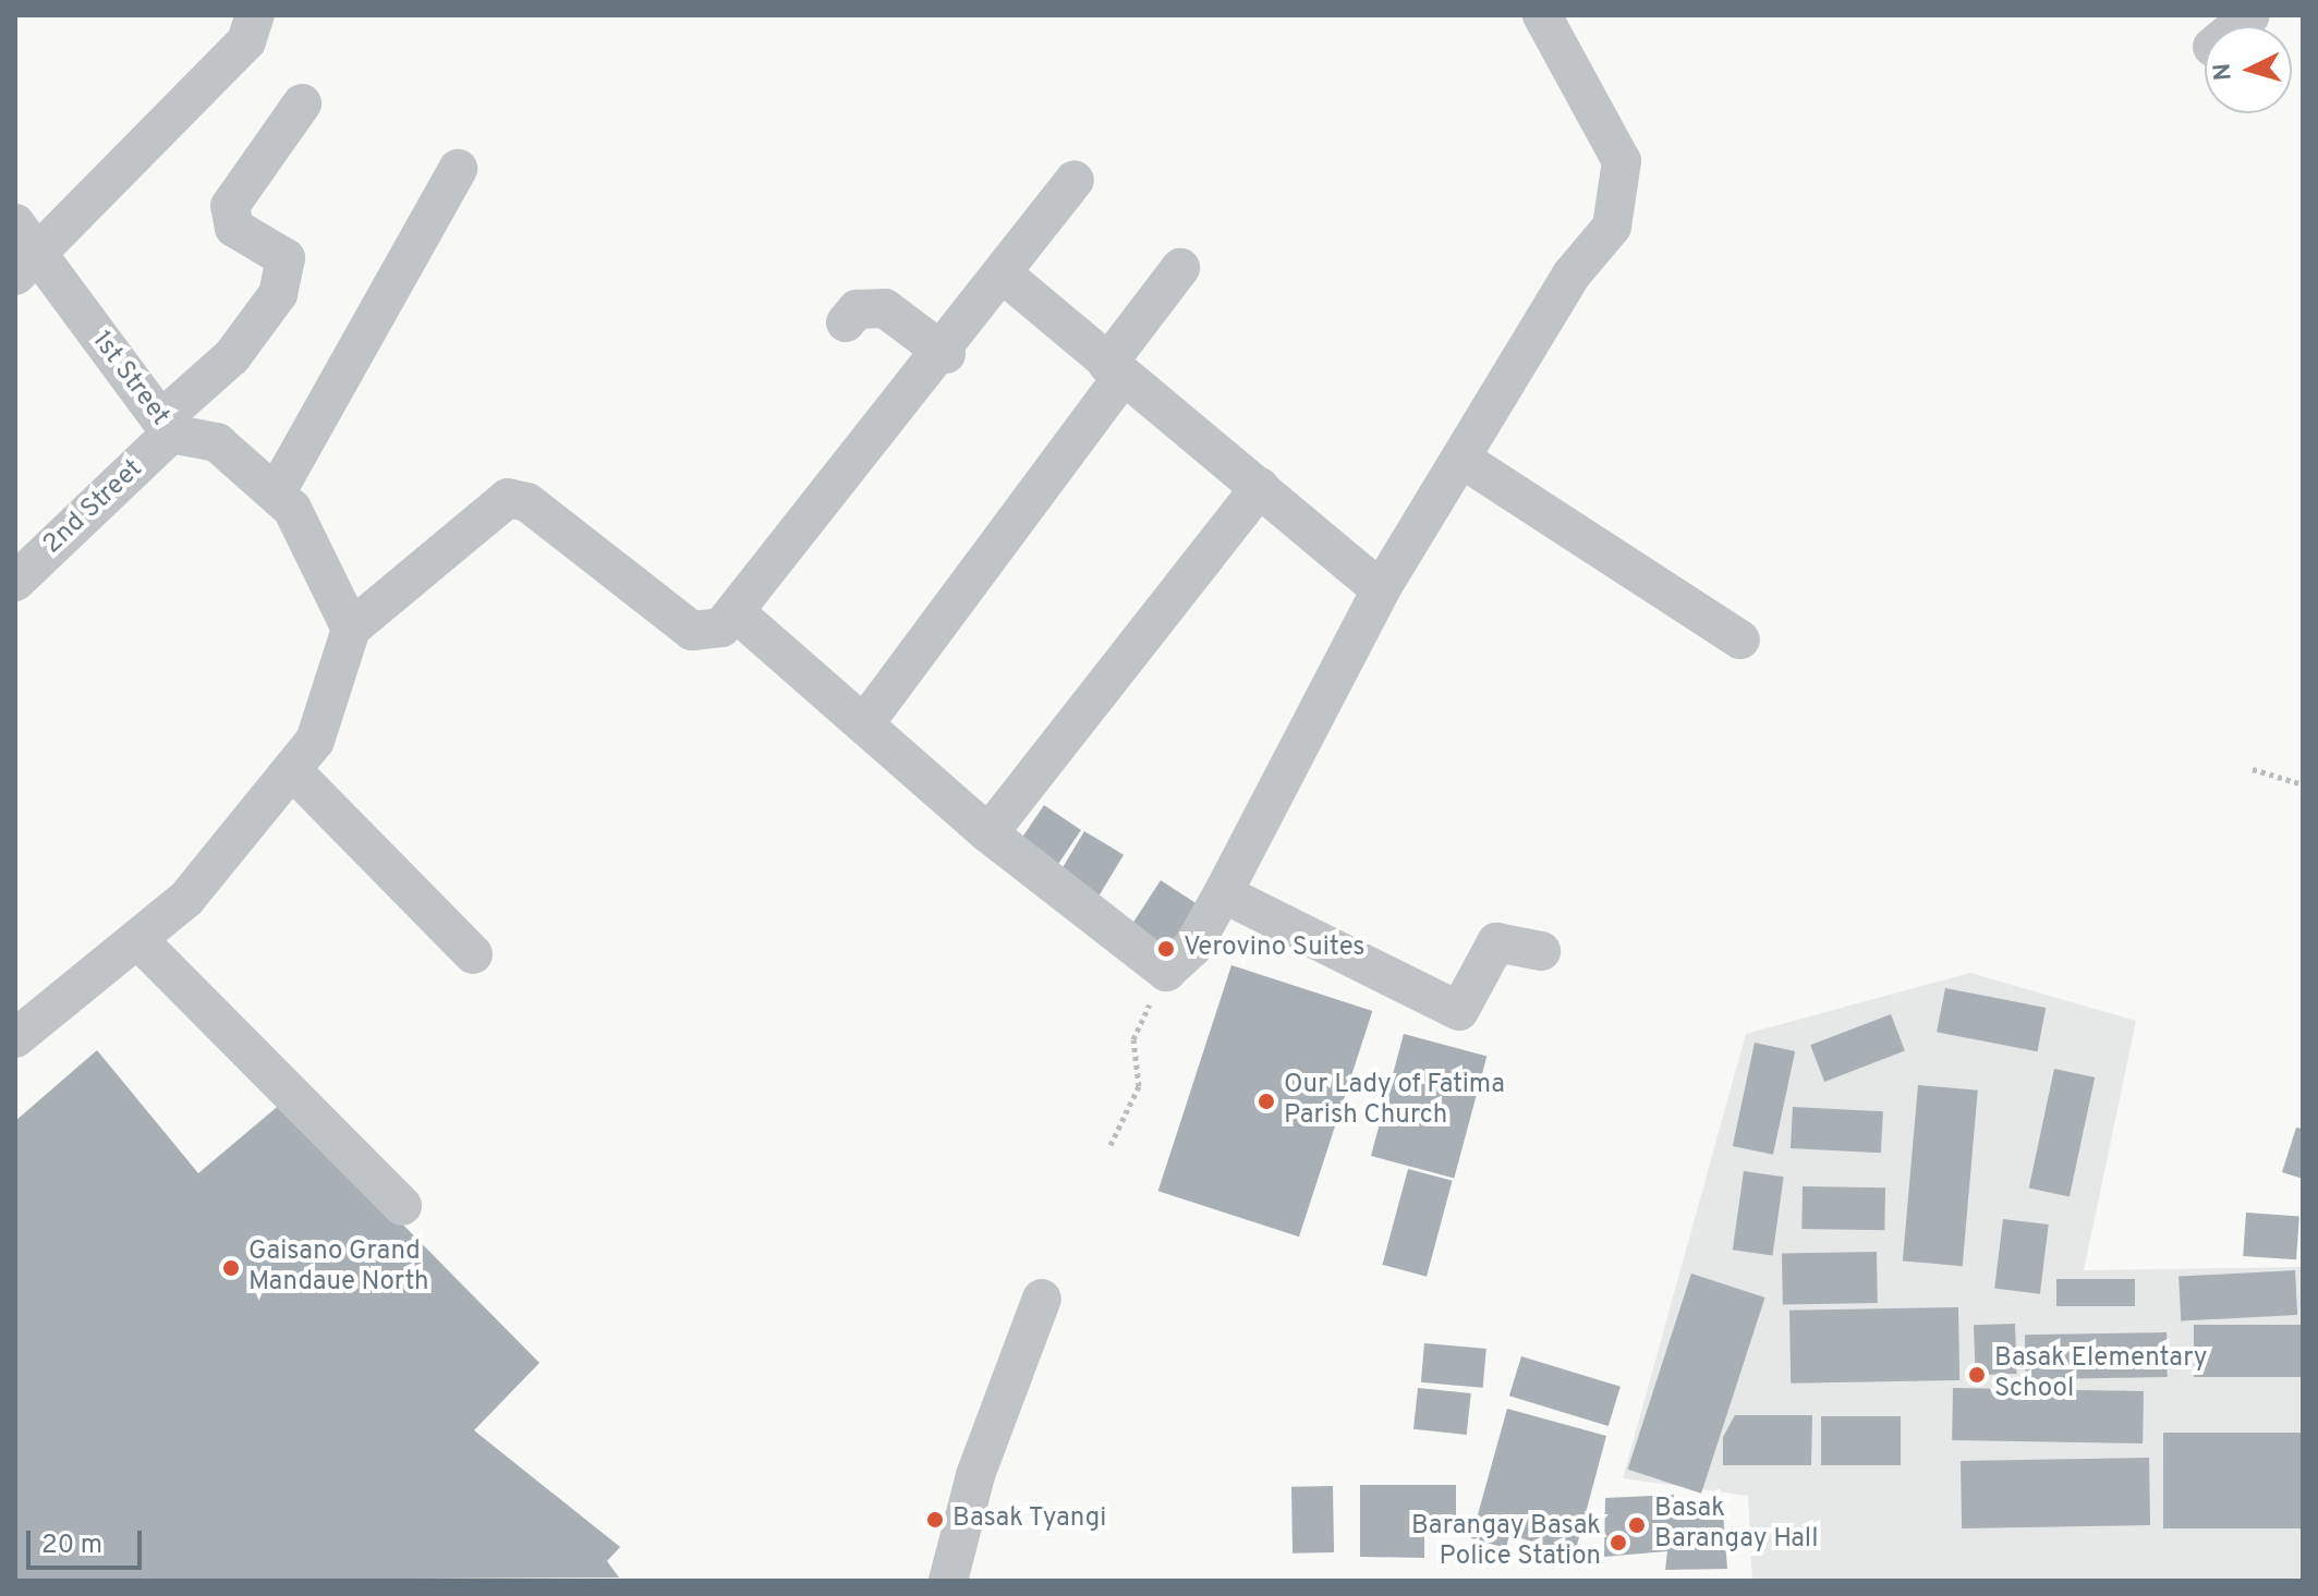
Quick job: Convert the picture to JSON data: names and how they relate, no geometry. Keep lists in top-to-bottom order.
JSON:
{
  "streets": {
    "street": ["1st Street", "2nd Street"]
  },
  "crossings": [
    ["1st Street", "2nd Street"]
  ],
  "places": [
    "Verovino Suites",
    "Our Lady of Fatima Parish Church",
    "Gaisano Grand Mandaue North",
    "Basak Elementary School",
    "Basak Tyangi",
    "Basak Barangay Hall",
    "Barangay Basak Police Station"
  ],
  "scale_bar": "20 m",
  "north": "left"
}
